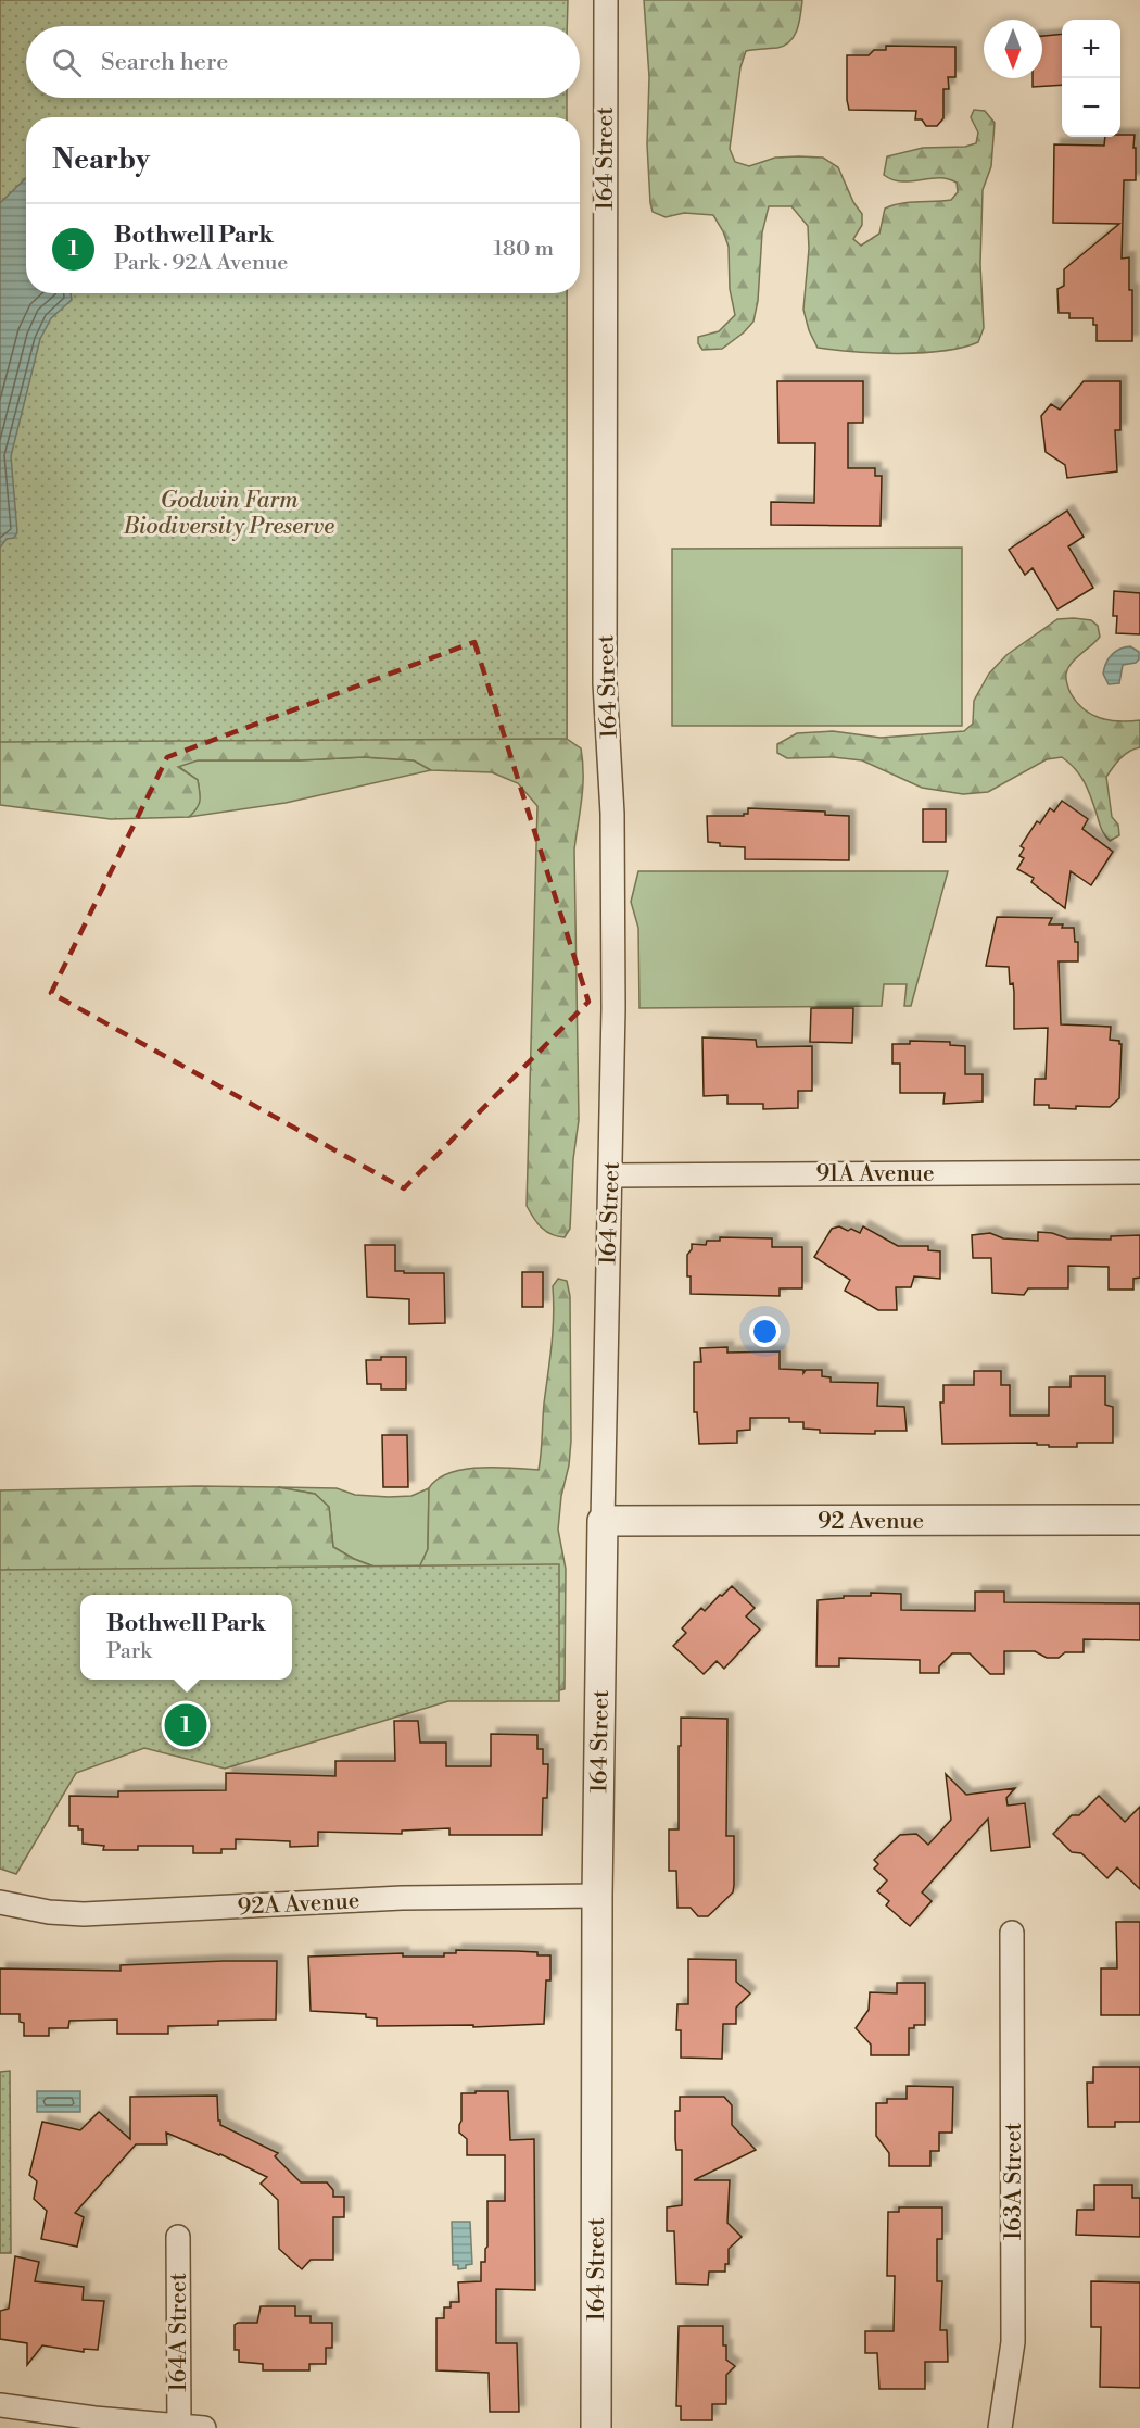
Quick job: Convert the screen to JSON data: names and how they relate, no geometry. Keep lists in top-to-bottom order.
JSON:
{
  "streets": {
    "street": [
      "164 Street",
      "91A Avenue",
      "92 Avenue",
      "92A Avenue",
      "163A Street",
      "164A Street"
    ]
  },
  "crossings": [
    ["164 Street", "91A Avenue"],
    ["164 Street", "92 Avenue"],
    ["164 Street", "92A Avenue"]
  ],
  "parks": ["Godwin Farm Biodiversity Preserve"],
  "north": "bottom",
  "page": {
    "map_buttons": ["+", "−"],
    "search": "Search here",
    "heading": "Nearby",
    "list": [
      {
        "mark": "1",
        "name": "Bothwell Park",
        "note": "Park · 92A Avenue",
        "value": "180 m"
      }
    ],
    "popup": ["Bothwell Park", "Park"],
    "pins": "1"
  }
}
